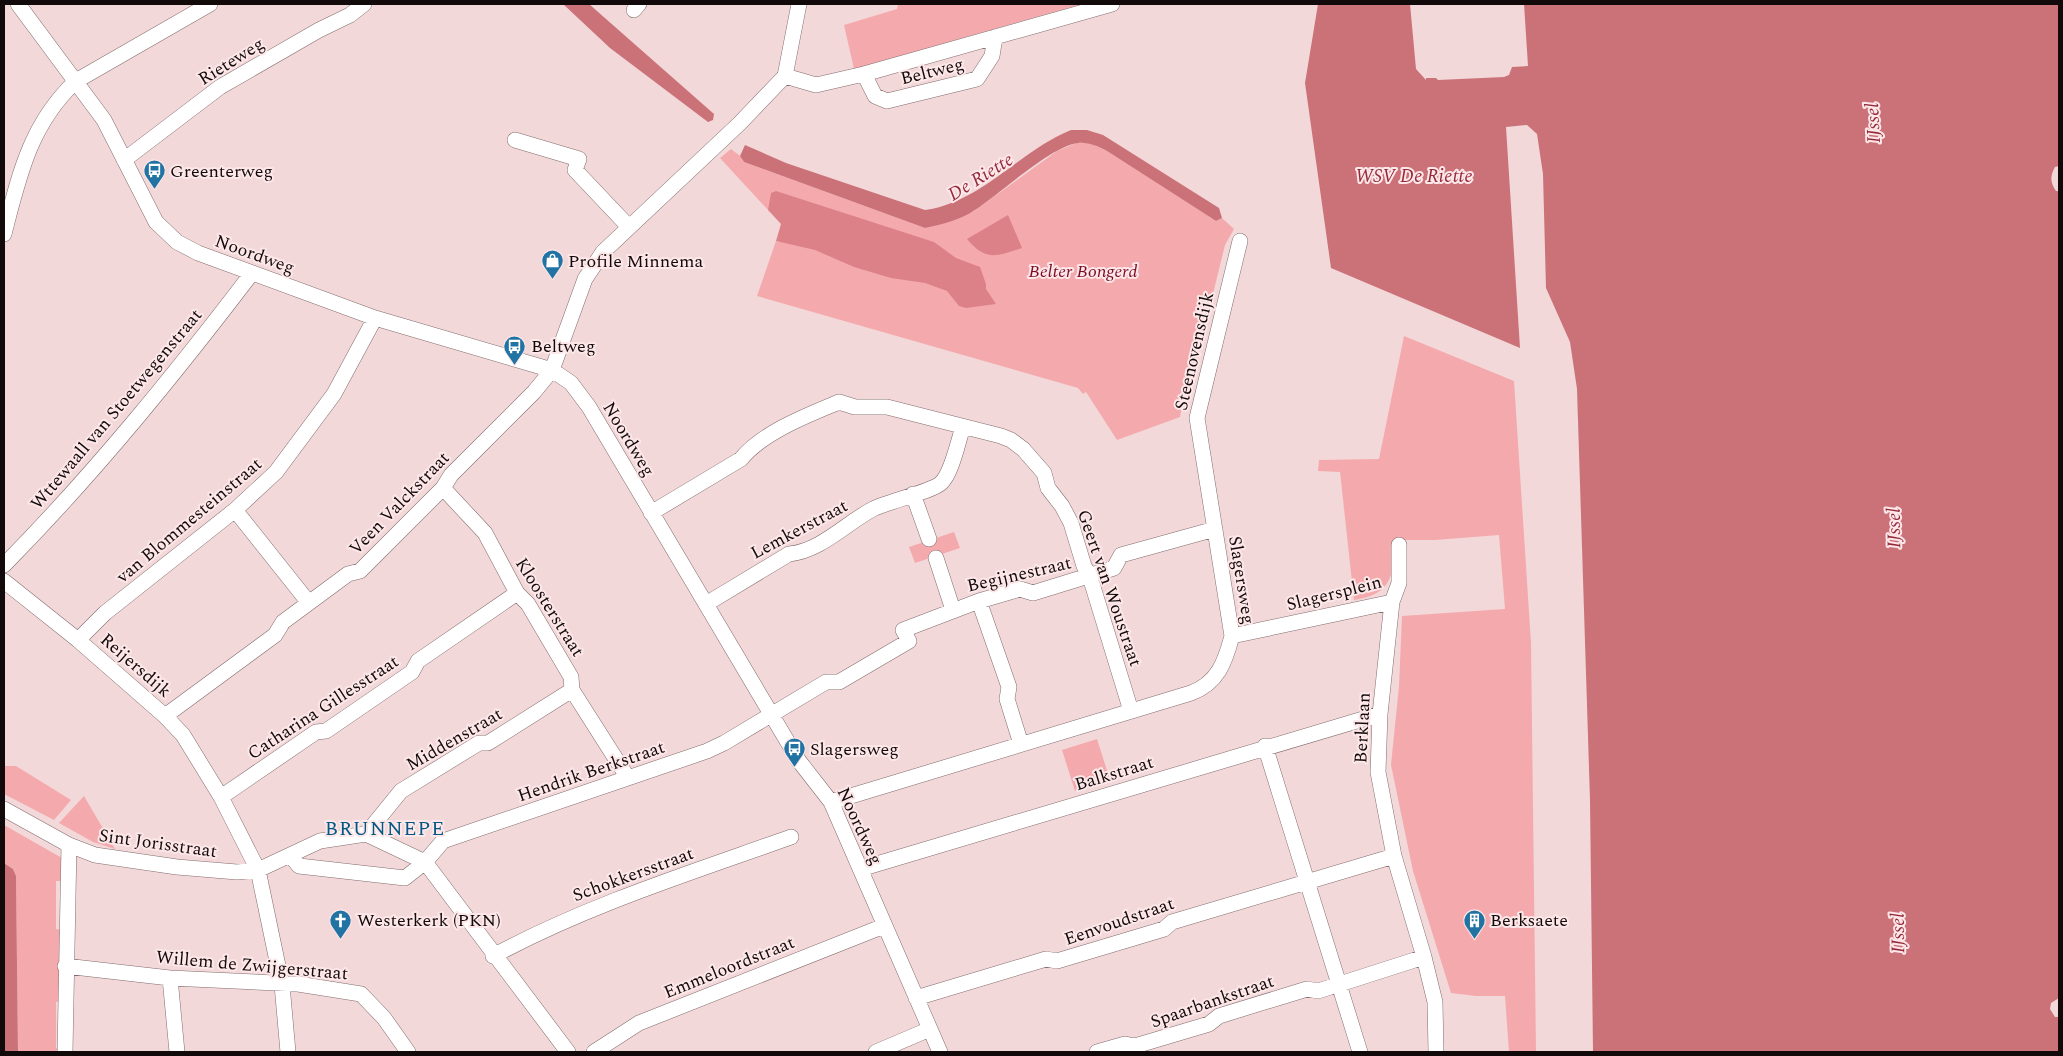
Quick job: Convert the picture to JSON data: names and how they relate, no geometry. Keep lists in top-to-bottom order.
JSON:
{
  "streets": {
    "street": [
      "Rieteweg",
      "Beltweg",
      "Noordweg",
      "Steenovensdijk",
      "Wttewaall van Stoetwegenstraat",
      "Veen Valckstraat",
      "van Blommesteinstraat",
      "Lemkerstraat",
      "Begijnestraat",
      "Slagersweg",
      "Geert van Woustraat",
      "Slagersplein",
      "Kloosterstraat",
      "Reijersdijk",
      "Catharina Gillesstraat",
      "Berklaan",
      "Middenstraat",
      "Hendrik Berkstraat",
      "Balkstraat",
      "Sint Jorisstraat",
      "Schokkersstraat",
      "Eenvoudstraat",
      "Willem de Zwijgerstraat",
      "Emmeloordstraat",
      "Spaarbankstraat"
    ]
  },
  "crossings": [
    ["Rieteweg", "Noordweg"],
    ["Noordweg", "Wttewaall van Stoetwegenstraat"],
    ["Noordweg", "Veen Valckstraat"],
    ["Noordweg", "van Blommesteinstraat"],
    ["Noordweg", "Lemkerstraat"],
    ["Noordweg", "Begijnestraat"],
    ["Noordweg", "Slagersweg"],
    ["Noordweg", "Geert van Woustraat"],
    ["Noordweg", "Hendrik Berkstraat"],
    ["Noordweg", "Balkstraat"],
    ["Noordweg", "Eenvoudstraat"],
    ["Noordweg", "Emmeloordstraat"],
    ["Steenovensdijk", "Begijnestraat"],
    ["Steenovensdijk", "Slagersweg"],
    ["Veen Valckstraat", "Kloosterstraat"],
    ["Veen Valckstraat", "Reijersdijk"],
    ["van Blommesteinstraat", "Reijersdijk"],
    ["Lemkerstraat", "Geert van Woustraat"],
    ["Begijnestraat", "Slagersweg"],
    ["Begijnestraat", "Geert van Woustraat"],
    ["Begijnestraat", "Hendrik Berkstraat"],
    ["Slagersweg", "Geert van Woustraat"],
    ["Slagersweg", "Slagersplein"],
    ["Slagersplein", "Berklaan"],
    ["Kloosterstraat", "Catharina Gillesstraat"],
    ["Kloosterstraat", "Middenstraat"],
    ["Kloosterstraat", "Hendrik Berkstraat"],
    ["Reijersdijk", "Catharina Gillesstraat"],
    ["Reijersdijk", "Sint Jorisstraat"],
    ["Reijersdijk", "Willem de Zwijgerstraat"],
    ["Berklaan", "Balkstraat"]
  ],
  "districts": ["BRUNNEPE"],
  "water": ["IJssel", "WSV De Riette", "De Riette"],
  "parks": ["Belter Bongerd"],
  "places": {
    "bus stop": ["Greenterweg", "Beltweg", "Slagersweg"],
    "shop": ["Profile Minnema"],
    "church": ["Westerkerk (PKN)"],
    "building": ["Berksaete"]
  }
}
